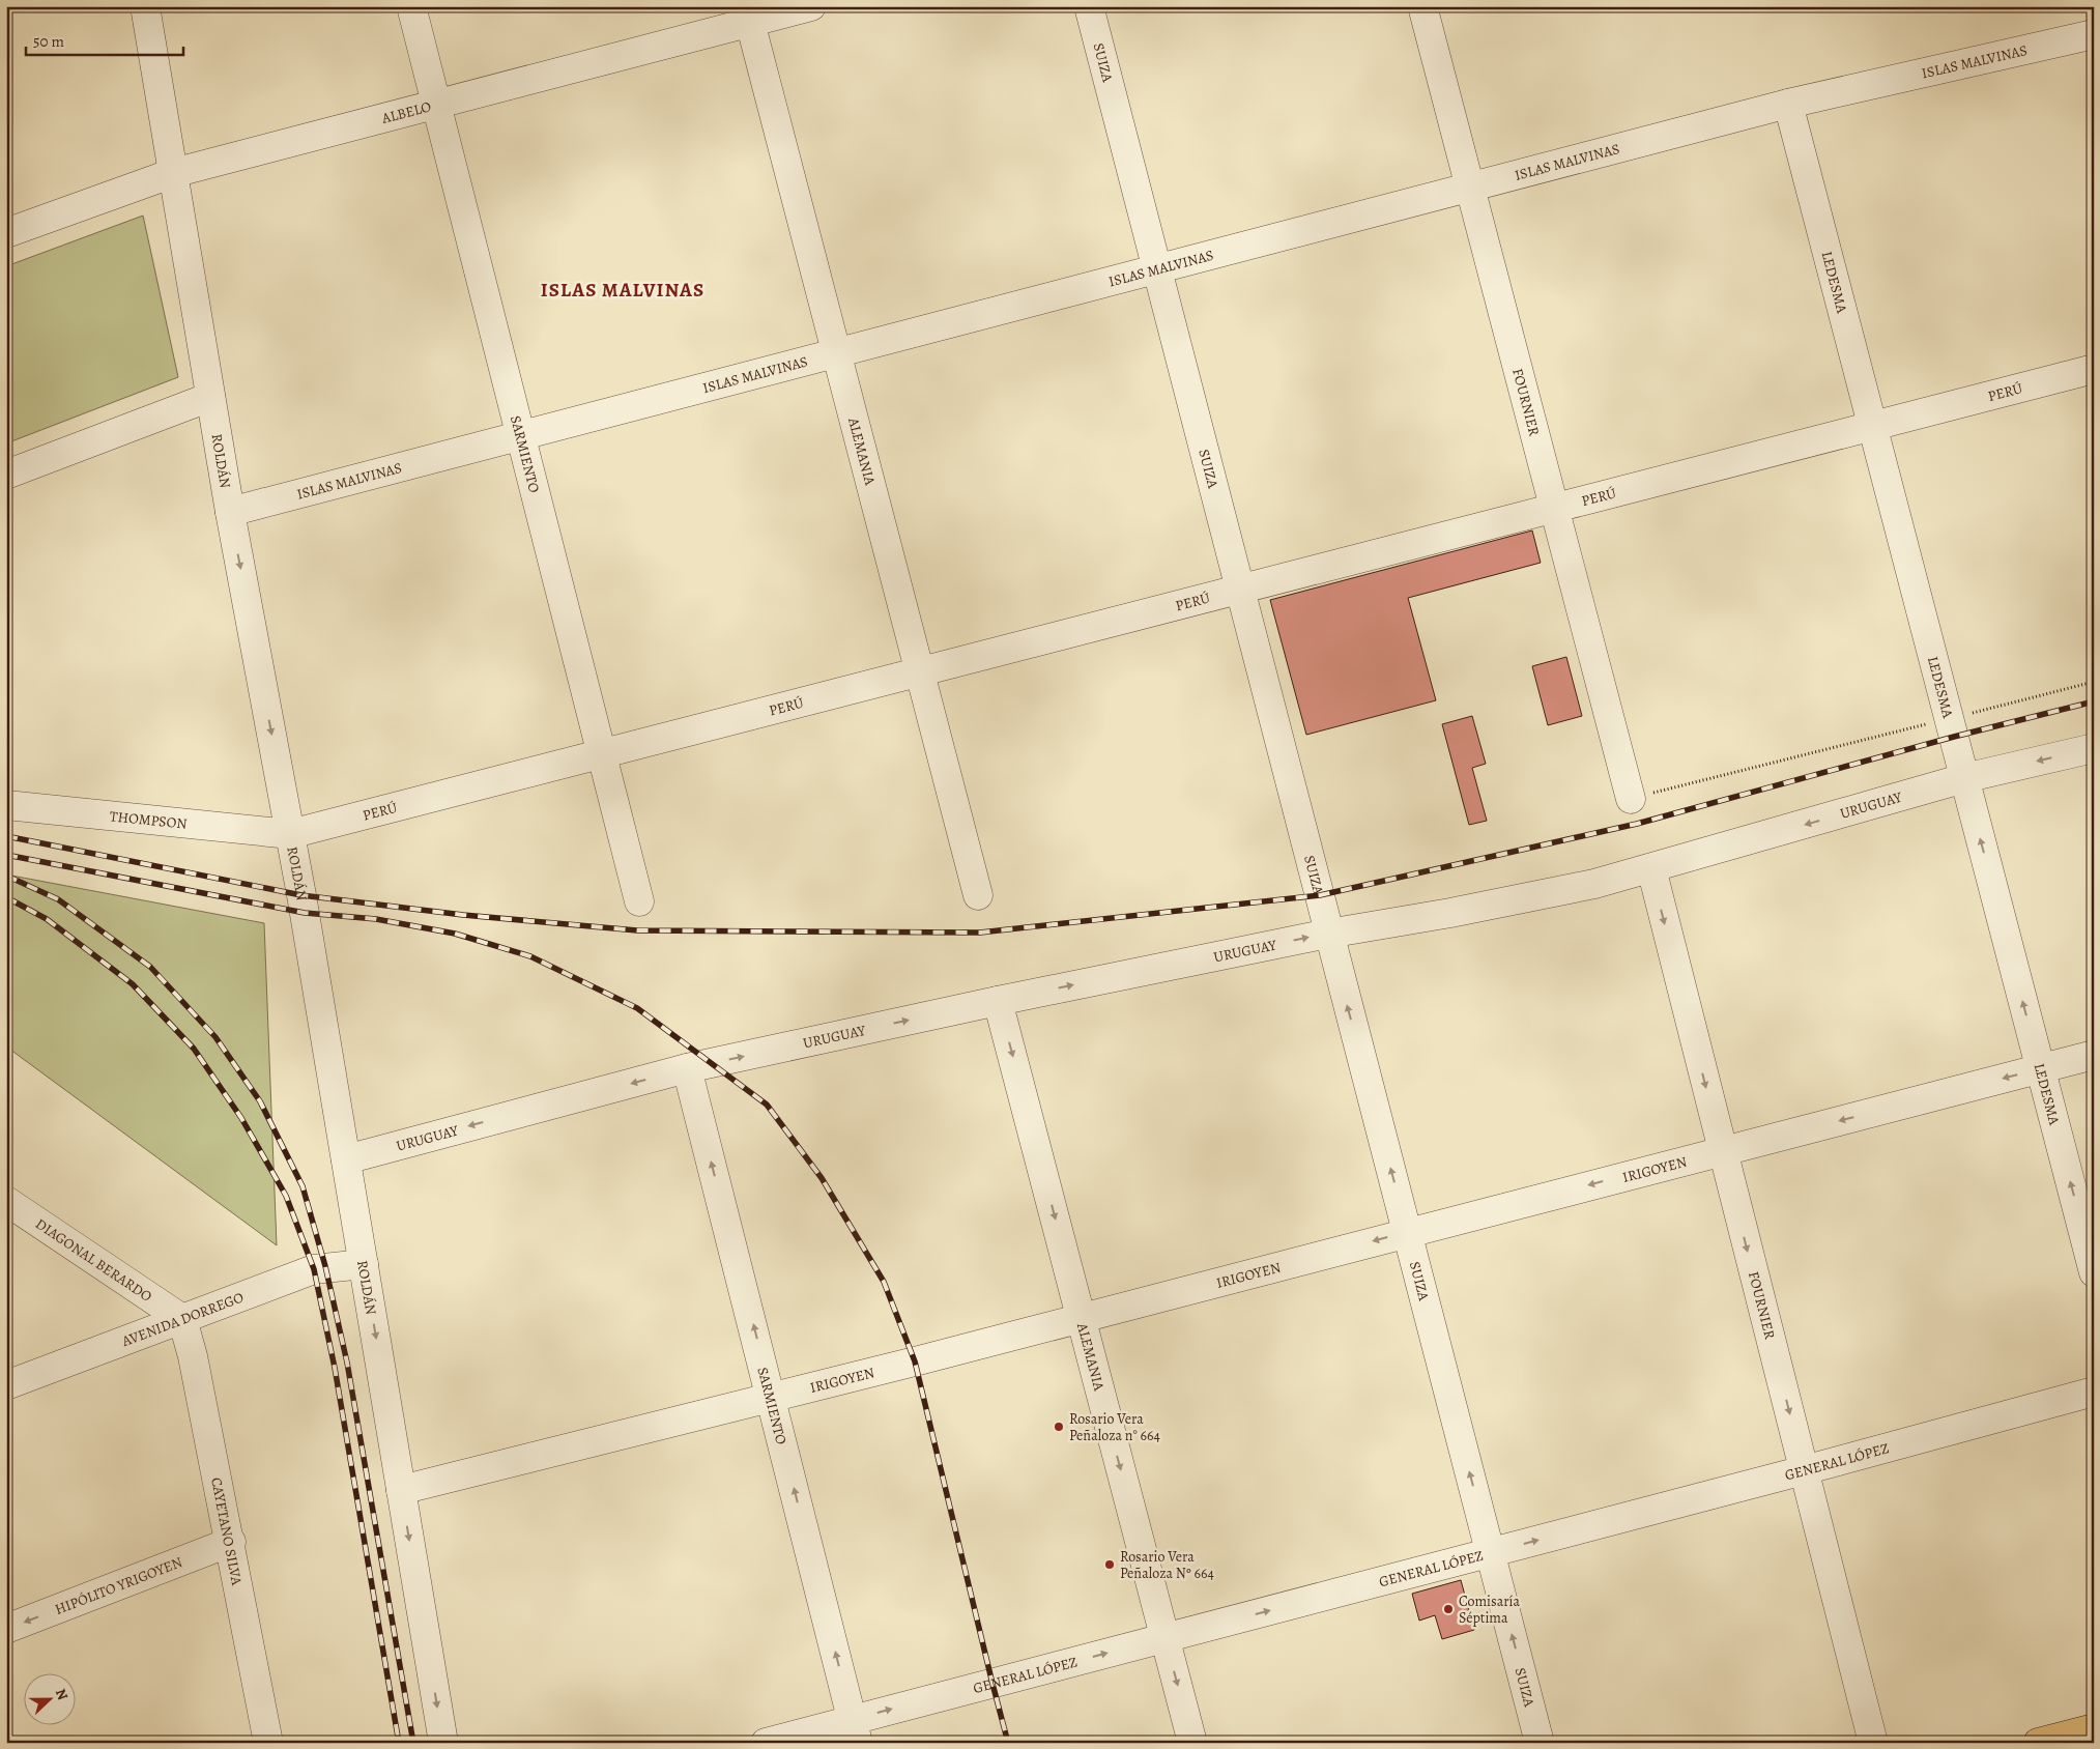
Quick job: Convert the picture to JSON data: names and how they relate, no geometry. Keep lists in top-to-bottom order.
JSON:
{
  "streets": {
    "street": [
      "ISLAS MALVINAS",
      "SUIZA",
      "ALBELO",
      "LEDESMA",
      "PERÚ",
      "FOURNIER",
      "ALEMANIA",
      "SARMIENTO",
      "ROLDÁN",
      "URUGUAY",
      "THOMPSON",
      "IRIGOYEN",
      "DIAGONAL BERARDO",
      "AVENIDA DORREGO",
      "GENERAL LÓPEZ",
      "CAYETANO SILVA",
      "HIPÓLITO YRIGOYEN"
    ]
  },
  "crossings": [
    ["ISLAS MALVINAS", "SUIZA"],
    ["ISLAS MALVINAS", "LEDESMA"],
    ["ISLAS MALVINAS", "FOURNIER"],
    ["ISLAS MALVINAS", "ALEMANIA"],
    ["ISLAS MALVINAS", "SARMIENTO"],
    ["ISLAS MALVINAS", "ROLDÁN"],
    ["SUIZA", "PERÚ"],
    ["SUIZA", "URUGUAY"],
    ["SUIZA", "IRIGOYEN"],
    ["SUIZA", "GENERAL LÓPEZ"],
    ["ALBELO", "ALEMANIA"],
    ["ALBELO", "SARMIENTO"],
    ["ALBELO", "ROLDÁN"],
    ["LEDESMA", "PERÚ"],
    ["LEDESMA", "URUGUAY"],
    ["LEDESMA", "IRIGOYEN"],
    ["PERÚ", "FOURNIER"],
    ["PERÚ", "ALEMANIA"],
    ["PERÚ", "SARMIENTO"],
    ["PERÚ", "ROLDÁN"],
    ["PERÚ", "THOMPSON"],
    ["FOURNIER", "URUGUAY"],
    ["FOURNIER", "IRIGOYEN"],
    ["FOURNIER", "GENERAL LÓPEZ"],
    ["ALEMANIA", "URUGUAY"],
    ["ALEMANIA", "IRIGOYEN"],
    ["ALEMANIA", "GENERAL LÓPEZ"],
    ["SARMIENTO", "URUGUAY"],
    ["SARMIENTO", "IRIGOYEN"],
    ["SARMIENTO", "GENERAL LÓPEZ"],
    ["ROLDÁN", "URUGUAY"],
    ["ROLDÁN", "THOMPSON"],
    ["ROLDÁN", "IRIGOYEN"],
    ["ROLDÁN", "AVENIDA DORREGO"],
    ["DIAGONAL BERARDO", "AVENIDA DORREGO"],
    ["DIAGONAL BERARDO", "CAYETANO SILVA"],
    ["AVENIDA DORREGO", "CAYETANO SILVA"],
    ["CAYETANO SILVA", "HIPÓLITO YRIGOYEN"]
  ],
  "one_way": [
    "SUIZA",
    "LEDESMA",
    "FOURNIER",
    "ALEMANIA",
    "SARMIENTO",
    "ROLDÁN",
    "IRIGOYEN",
    "GENERAL LÓPEZ",
    "HIPÓLITO YRIGOYEN"
  ],
  "districts": ["ISLAS MALVINAS"],
  "places": ["Rosario Vera Peñaloza n° 664", "Rosario Vera Peñaloza Nº 664", "Comisaría Séptima"],
  "scale_bar": "50 m",
  "north": "right"
}
